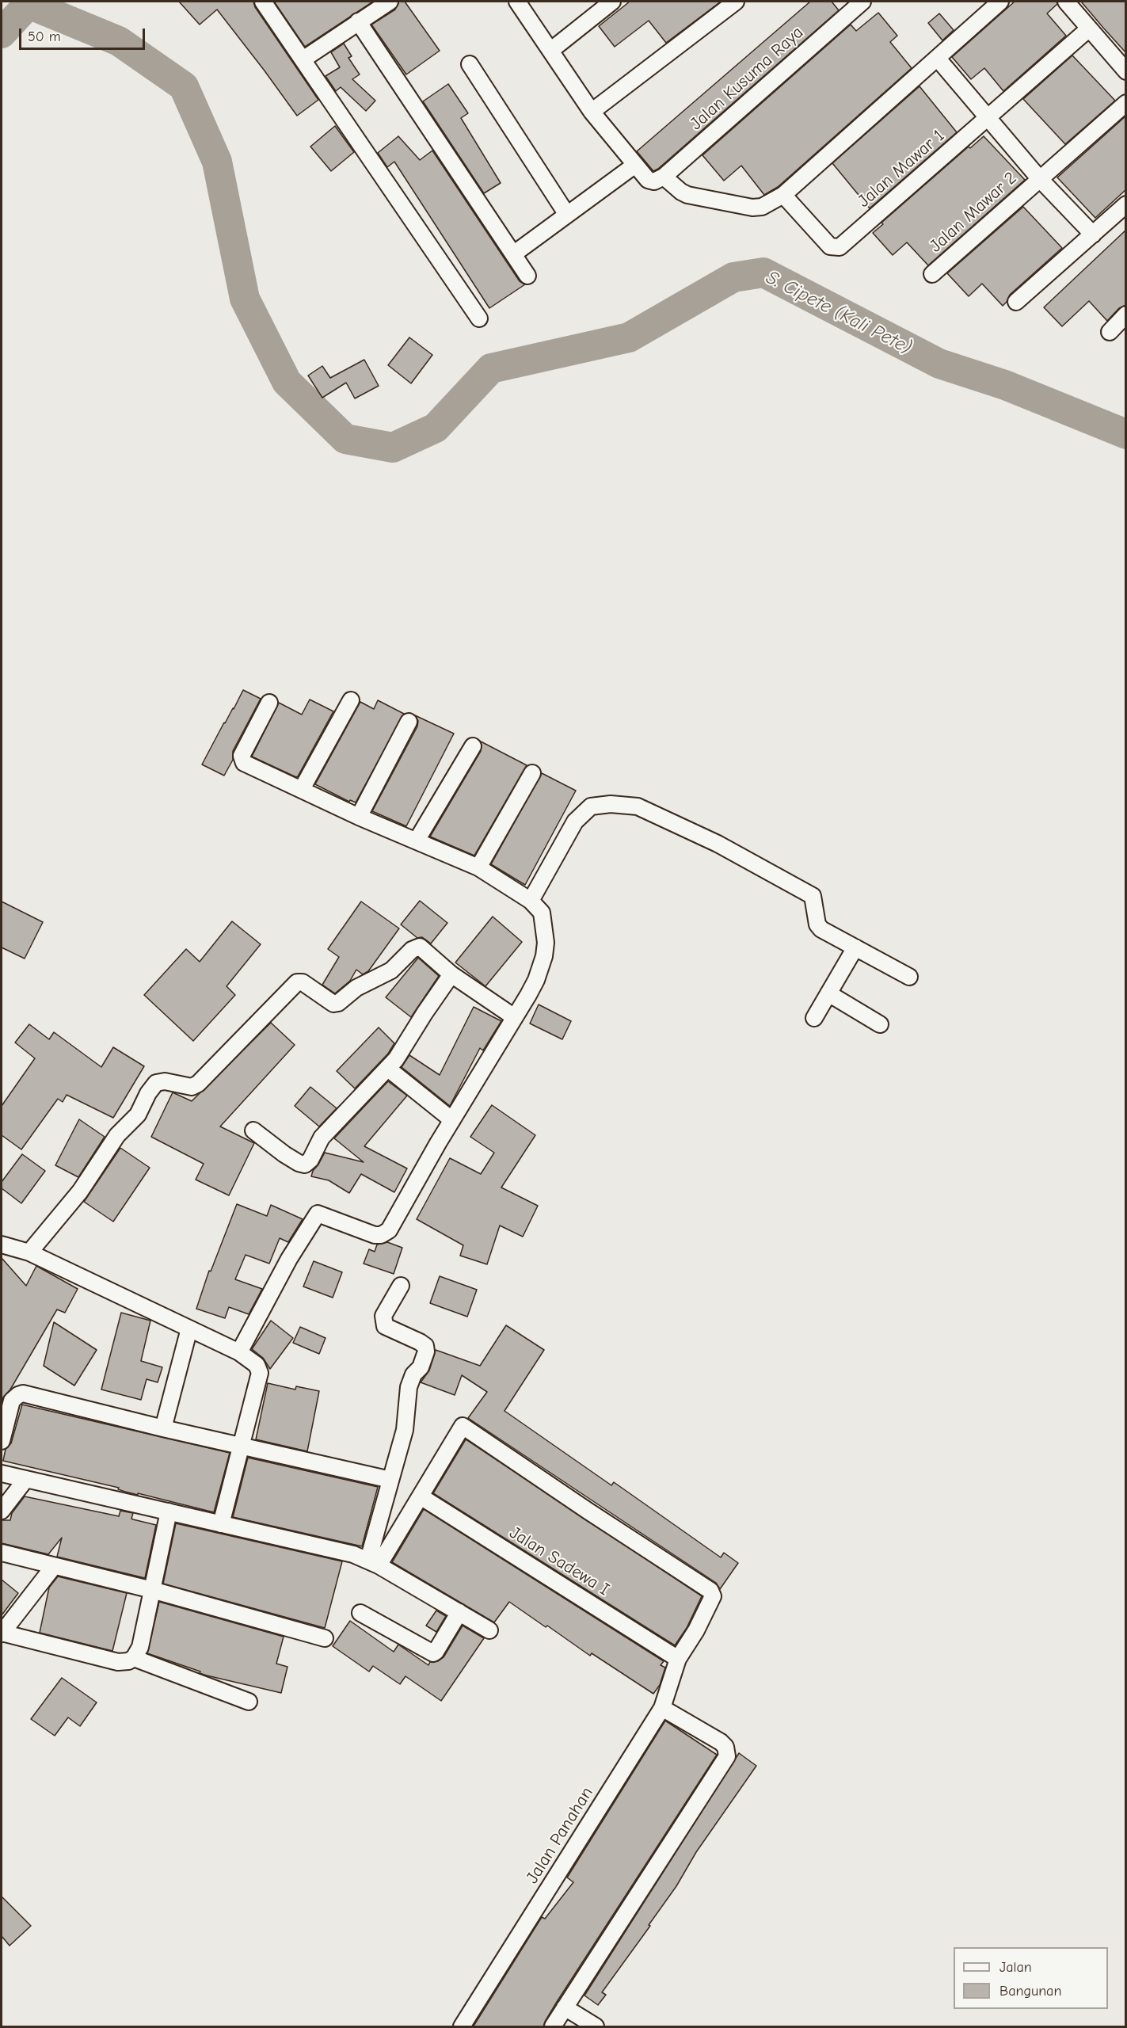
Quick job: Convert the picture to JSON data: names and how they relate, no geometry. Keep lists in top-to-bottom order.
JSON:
{
  "streets": {
    "street": [
      "Jalan Kusuma Raya",
      "Jalan Mawar 1",
      "Jalan Mawar 2",
      "Jalan Sadewa I",
      "Jalan Panahan"
    ]
  },
  "crossings": [
    ["Jalan Sadewa I", "Jalan Panahan"]
  ],
  "water": ["S. Cipete (Kali Pete)"],
  "legend": ["Jalan", "Bangunan"],
  "scale_bar": "50 m"
}
